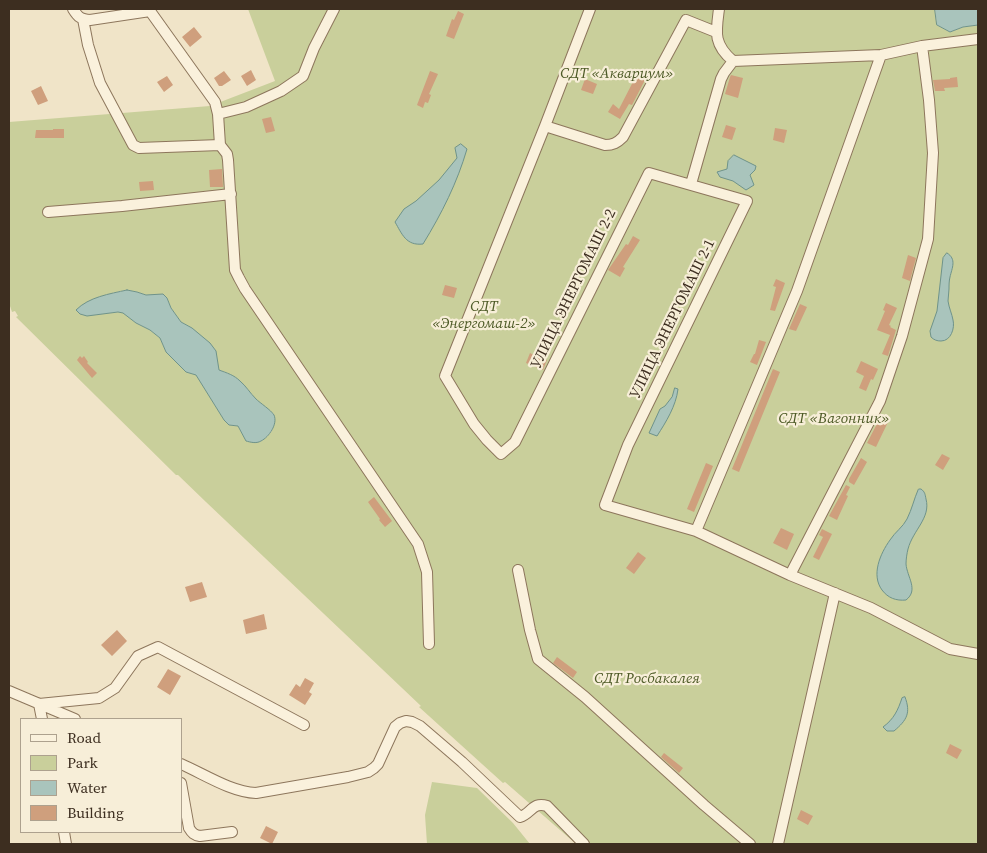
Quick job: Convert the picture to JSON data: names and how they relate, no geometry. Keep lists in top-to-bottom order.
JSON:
{
  "streets": {
    "street": ["УЛИЦА ЭНЕРГОМАШ 2-2", "УЛИЦА ЭНЕРГОМАШ 2-1"]
  },
  "crossings": [
    ["УЛИЦА ЭНЕРГОМАШ 2-2", "УЛИЦА ЭНЕРГОМАШ 2-1"]
  ],
  "parks": [
    "СДТ «Аквариум»",
    "СДТ «Энергомаш-2»",
    "СДТ «Вагонник»",
    "СДТ Росбакалея"
  ],
  "legend": [
    "Road",
    "Park",
    "Water",
    "Building"
  ]
}
